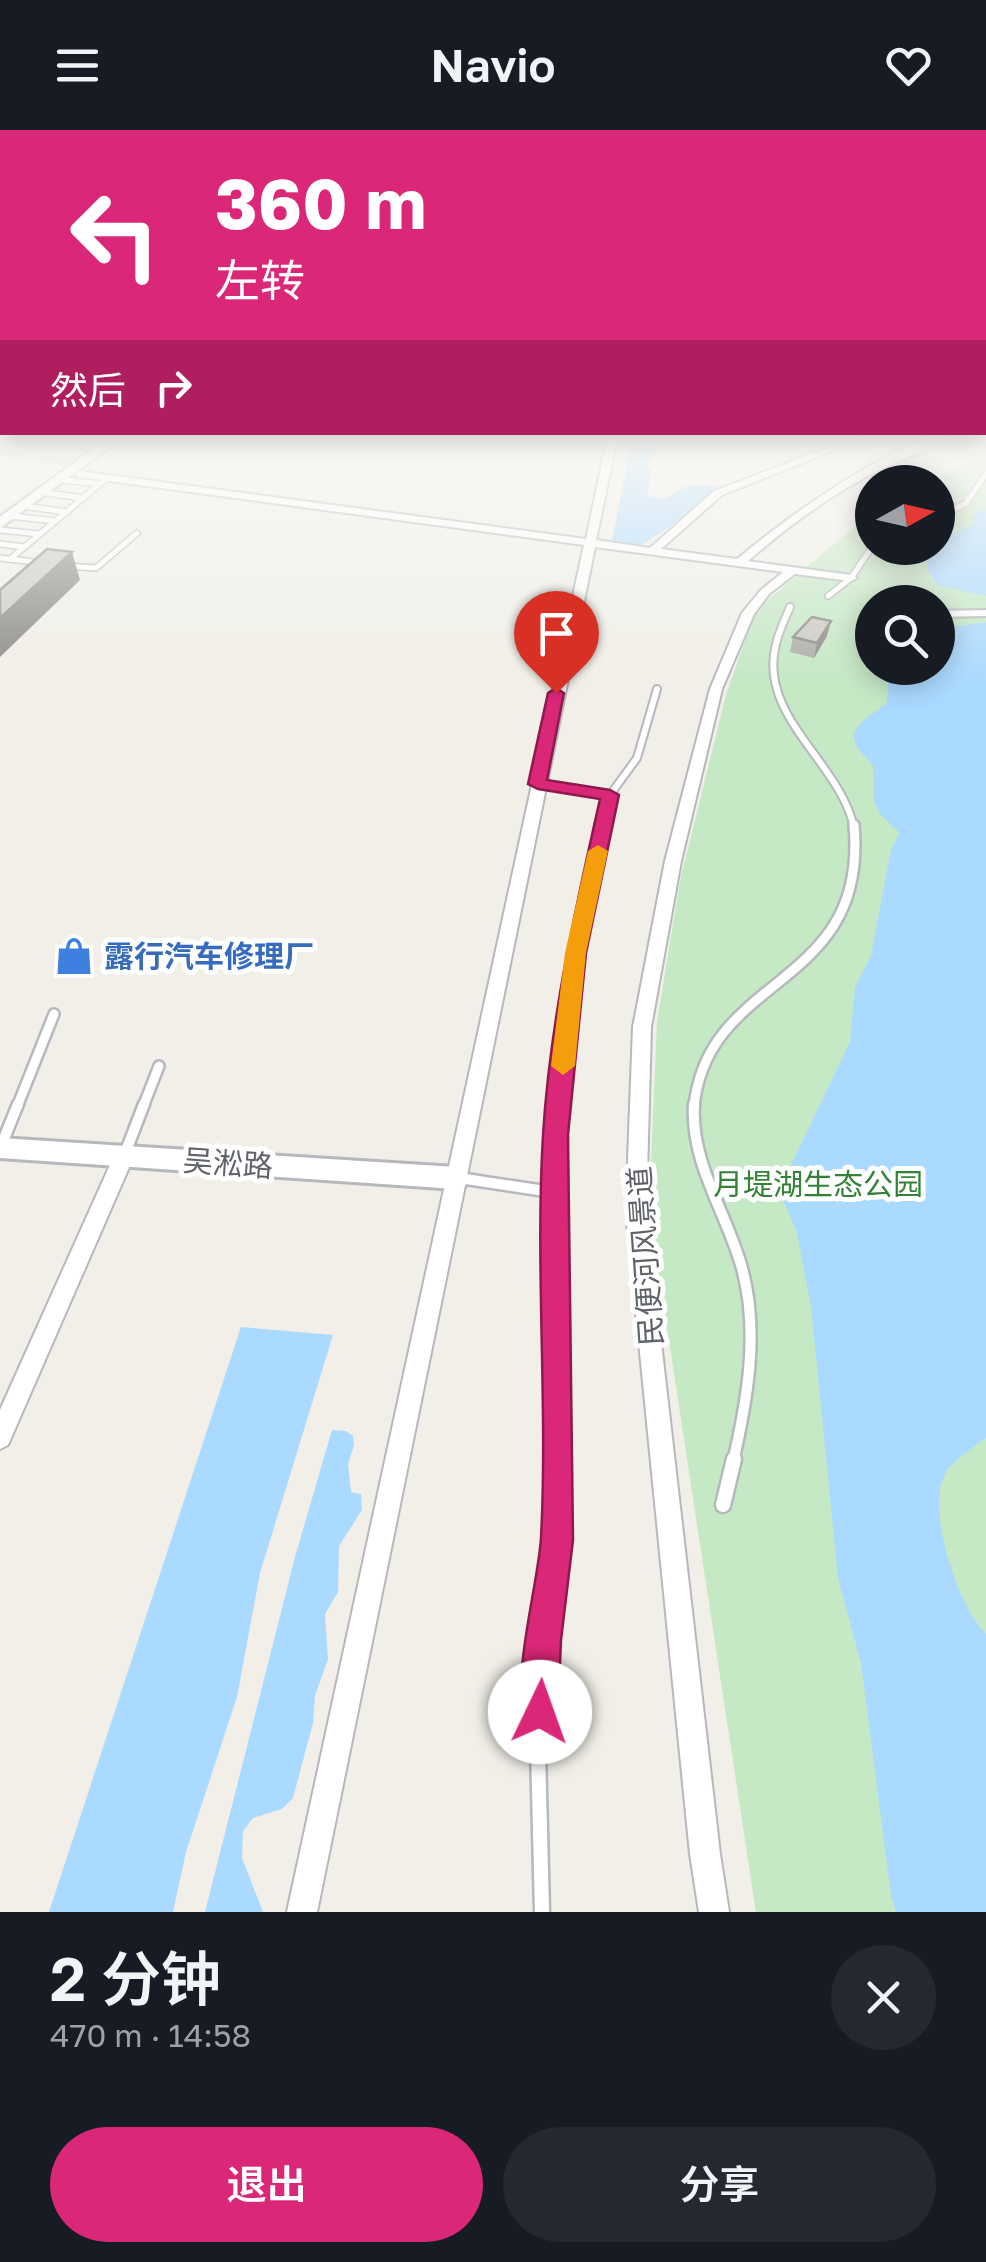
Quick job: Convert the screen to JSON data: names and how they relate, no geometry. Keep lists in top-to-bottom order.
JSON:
{
  "streets": {
    "street": ["吴淞路", "民便河风景道"]
  },
  "parks": ["月堤湖生态公园"],
  "places": {
    "shop": ["露行汽车修理厂"]
  },
  "north": "right",
  "page": {
    "header": "Navio",
    "turn": ["360 m", "左转"],
    "then": "然后",
    "heading": ["2 分钟", "470 m · 14:58"],
    "buttons": ["退出", "分享"]
  }
}
